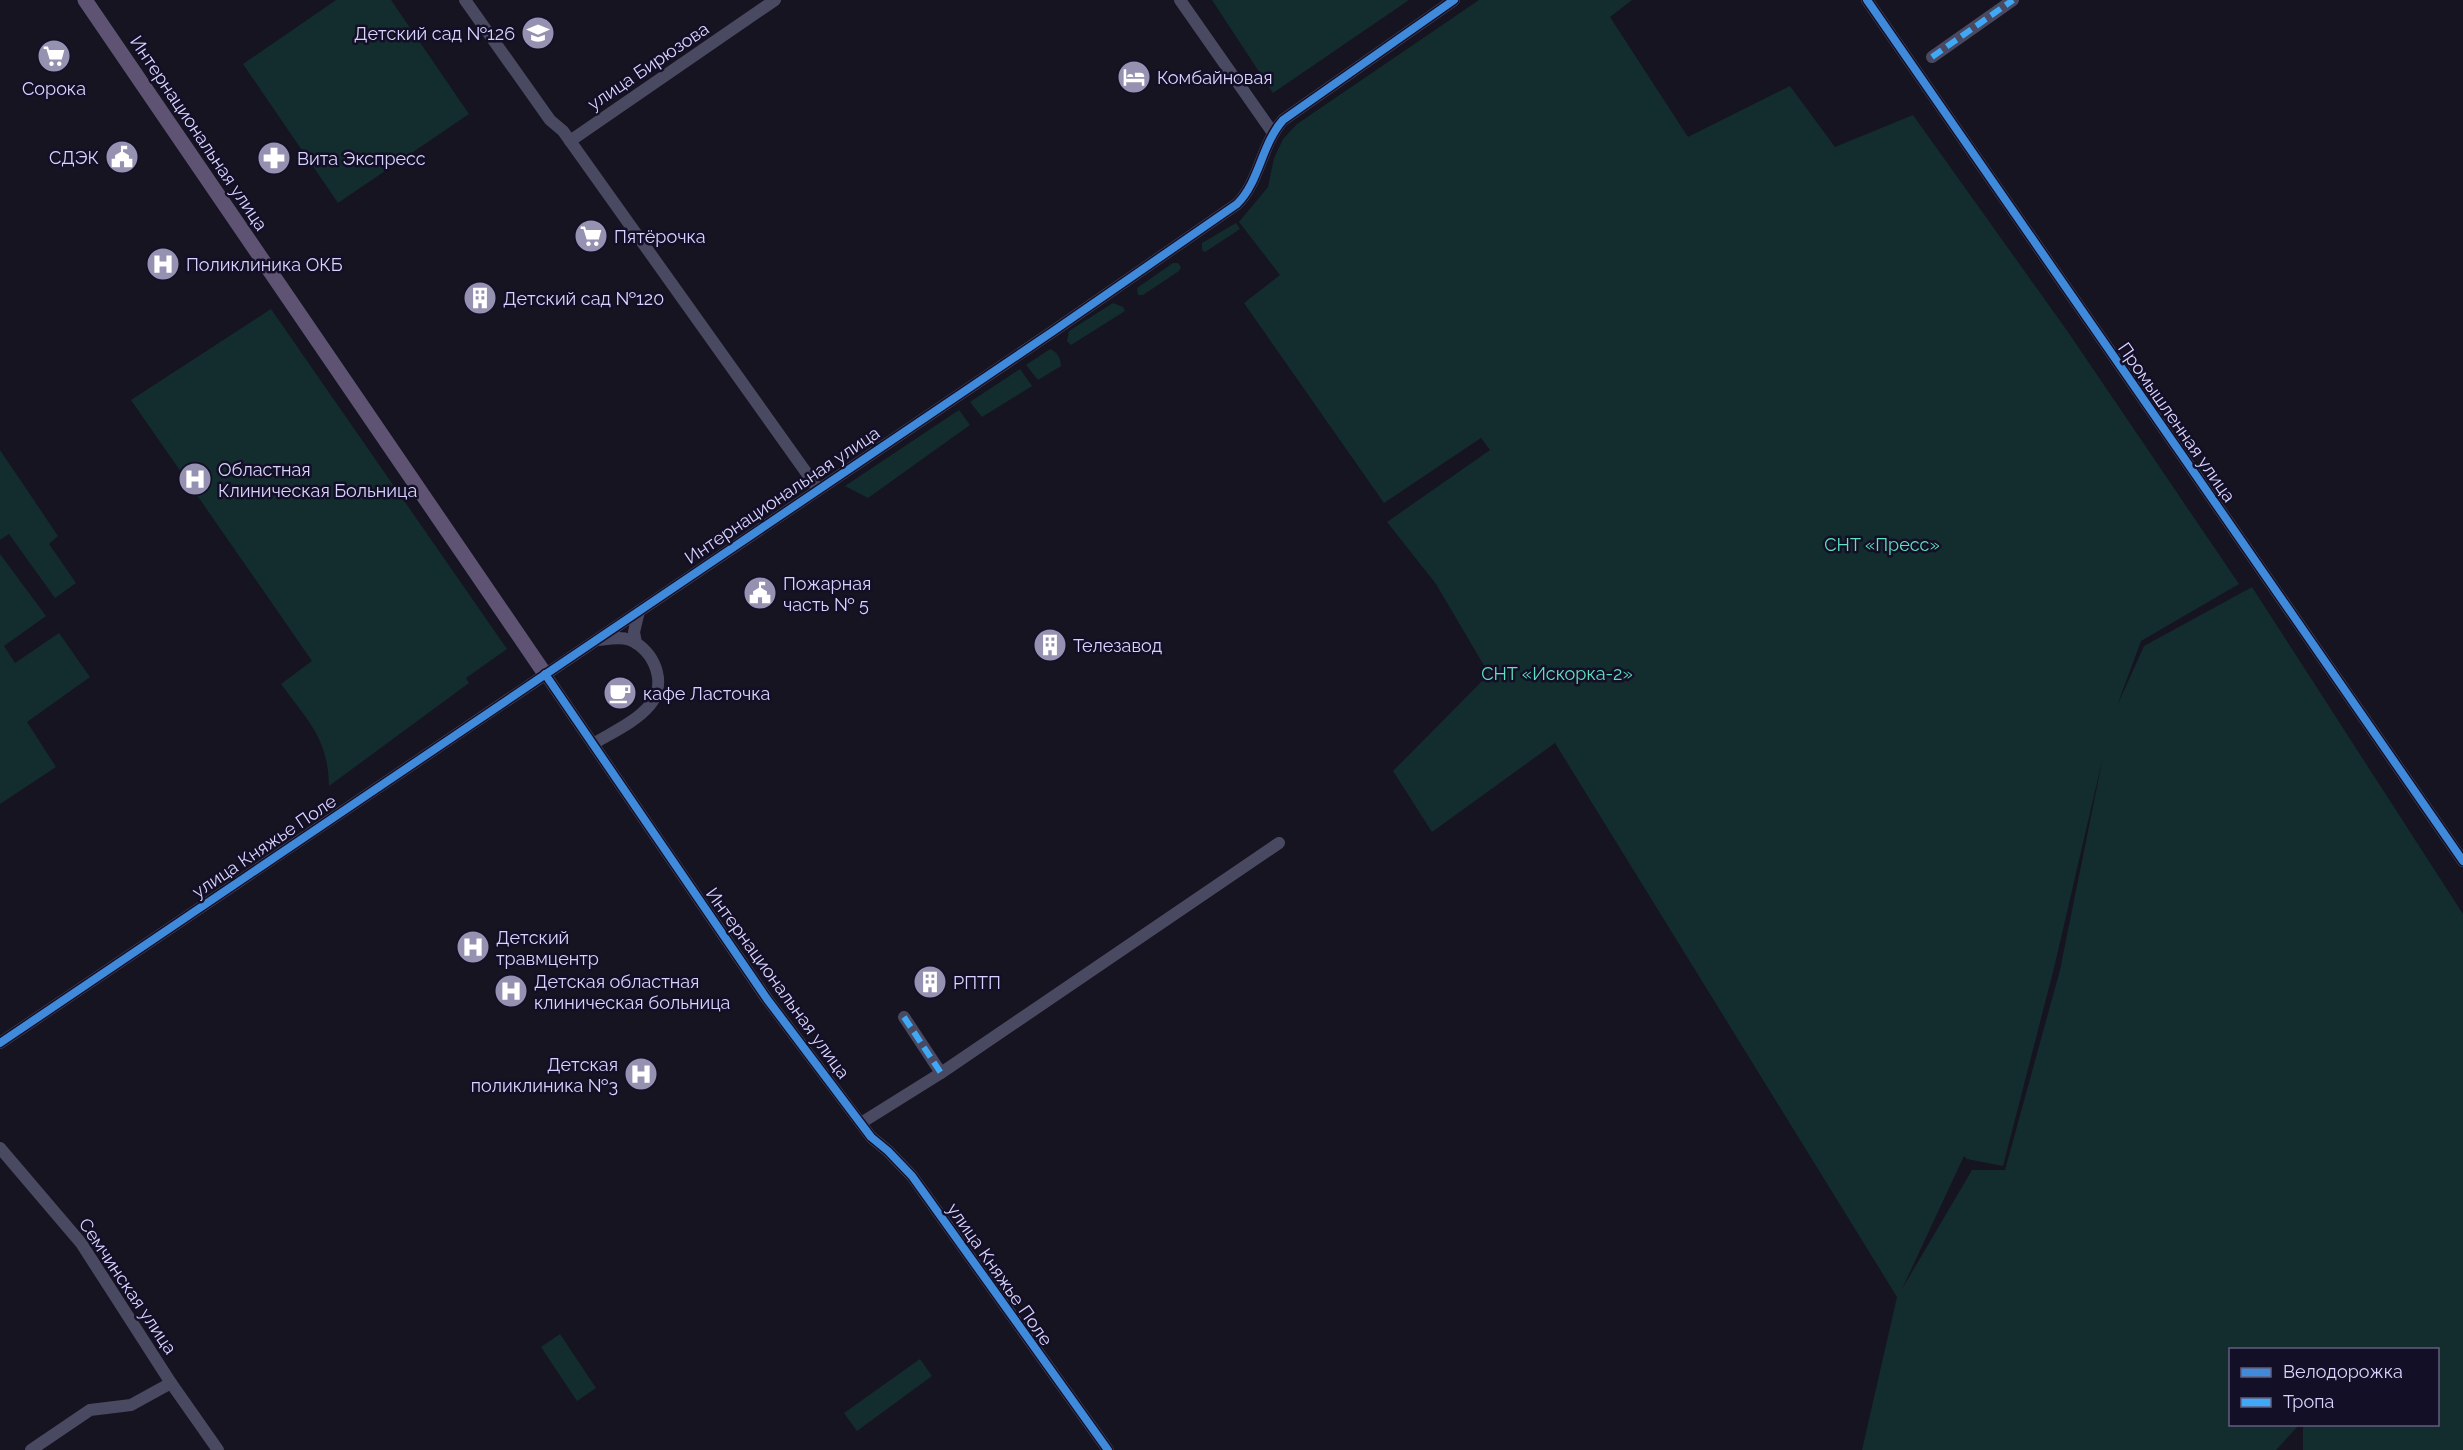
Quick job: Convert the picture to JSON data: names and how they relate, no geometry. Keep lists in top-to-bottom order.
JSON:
{
  "streets": {
    "main road": ["Интернациональная улица"],
    "street": [
      "улица Бирюзова",
      "Промышленная улица",
      "улица Княжье Поле",
      "Семчинская улица"
    ]
  },
  "crossings": [
    ["Интернациональная улица", "улица Княжье Поле"]
  ],
  "parks": ["СНТ «Пресс»", "СНТ «Искорка-2»"],
  "places": {
    "school or university": ["Детский сад №126"],
    "supermarket": ["Сорока", "Пятёрочка"],
    "hotel": ["Комбайновая"],
    "public building": ["СДЭК", "Пожарная часть № 5"],
    "pharmacy": ["Вита Экспресс"],
    "hospital": [
      "Поликлиника ОКБ",
      "Областная Клиническая Больница",
      "Детский травмцентр",
      "Детская областная клиническая больница",
      "Детская поликлиника №3"
    ],
    "building": ["Детский сад №120", "Телезавод", "РПТП"],
    "cafe": ["кафе Ласточка"]
  },
  "legend": ["Велодорожка", "Тропа"]
}
